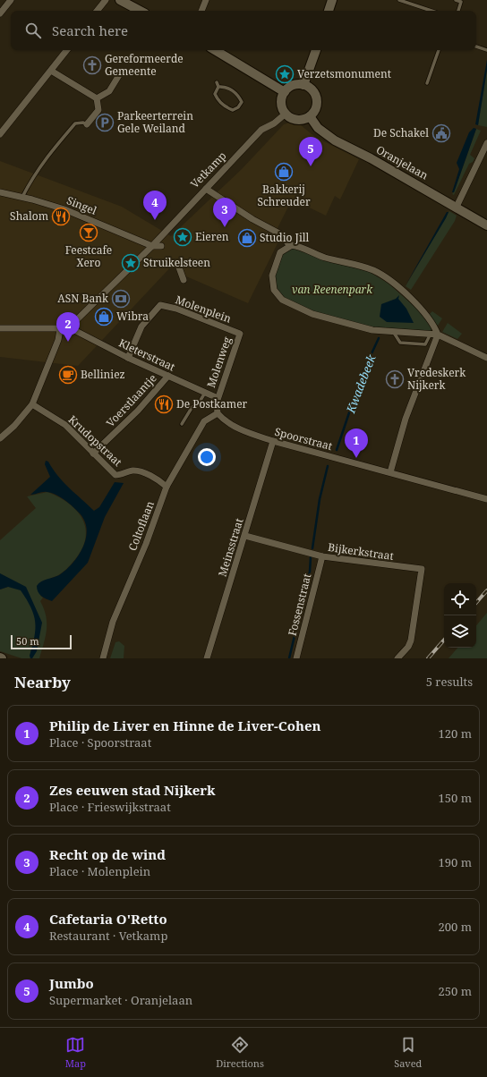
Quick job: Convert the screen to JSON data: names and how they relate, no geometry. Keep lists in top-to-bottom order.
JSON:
{
  "streets": {
    "street": [
      "Oranjelaan",
      "Vetkamp",
      "Singel",
      "Molenplein",
      "Kleterstraat",
      "Molenweg",
      "Voerstlaantje",
      "Spoorstraat",
      "Krudopstraat",
      "Coltoflaan",
      "Meinsstraat",
      "Bijkerkstraat",
      "Fossenstraat"
    ]
  },
  "crossings": [
    ["Oranjelaan", "Vetkamp"],
    ["Vetkamp", "Singel"],
    ["Vetkamp", "Kleterstraat"],
    ["Molenplein", "Kleterstraat"],
    ["Molenplein", "Molenweg"],
    ["Kleterstraat", "Molenweg"],
    ["Kleterstraat", "Voerstlaantje"],
    ["Voerstlaantje", "Krudopstraat"],
    ["Spoorstraat", "Coltoflaan"],
    ["Spoorstraat", "Meinsstraat"],
    ["Krudopstraat", "Coltoflaan"],
    ["Meinsstraat", "Bijkerkstraat"],
    ["Bijkerkstraat", "Fossenstraat"]
  ],
  "water": ["Kwadebeek"],
  "parks": ["van Reenenpark"],
  "places": {
    "church": ["Gereformeerde Gemeente", "Vredeskerk Nijkerk"],
    "place": ["Verzetsmonument", "Eieren", "Struikelsteen"],
    "parking": ["Parkeerterrein Gele Weiland"],
    "public building": ["De Schakel"],
    "shop": ["Bakkerij Schreuder", "Studio Jill", "Wibra"],
    "restaurant": ["Shalom", "De Postkamer"],
    "bar": ["Feestcafe Xero"],
    "bank": ["ASN Bank"],
    "cafe": ["Belliniez"]
  },
  "scale_bar": "50 m",
  "page": {
    "search": "Search here",
    "pins": [
      "5",
      "4",
      "3",
      "2",
      "1"
    ],
    "scale": "50 m",
    "heading": ["Nearby", "5 results"],
    "list": [
      {
        "mark": "1",
        "name": "Philip de Liver en Hinne de Liver-Cohen",
        "note": "Place · Spoorstraat",
        "value": "120 m"
      },
      {
        "mark": "2",
        "name": "Zes eeuwen stad Nijkerk",
        "note": "Place · Frieswijkstraat",
        "value": "150 m"
      },
      {
        "mark": "3",
        "name": "Recht op de wind",
        "note": "Place · Molenplein",
        "value": "190 m"
      },
      {
        "mark": "4",
        "name": "Cafetaria O'Retto",
        "note": "Restaurant · Vetkamp",
        "value": "200 m"
      },
      {
        "mark": "5",
        "name": "Jumbo",
        "note": "Supermarket · Oranjelaan",
        "value": "250 m"
      }
    ],
    "nav": ["Map", "Directions", "Saved"]
  }
}
